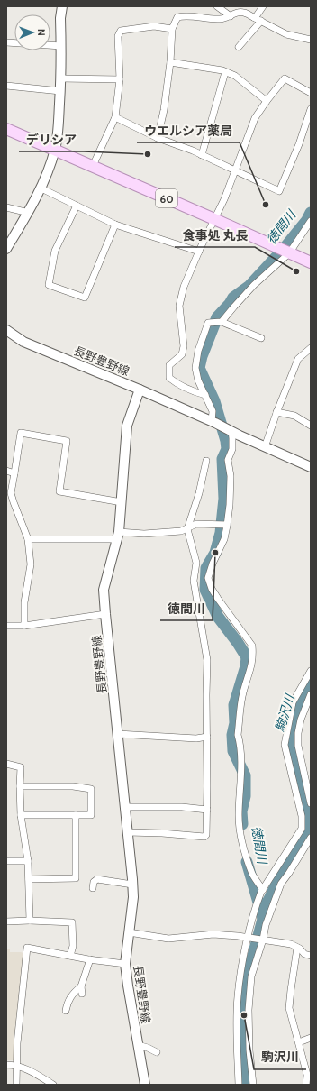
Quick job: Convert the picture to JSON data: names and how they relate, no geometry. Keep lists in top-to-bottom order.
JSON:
{
  "streets": {
    "main road": ["60", "長野豊野線"]
  },
  "water": ["徳間川", "駒沢川"],
  "places": [
    "デリシア",
    "ウエルシア薬局",
    "食事処 丸長",
    "徳間川",
    "駒沢川"
  ],
  "north": "right"
}
